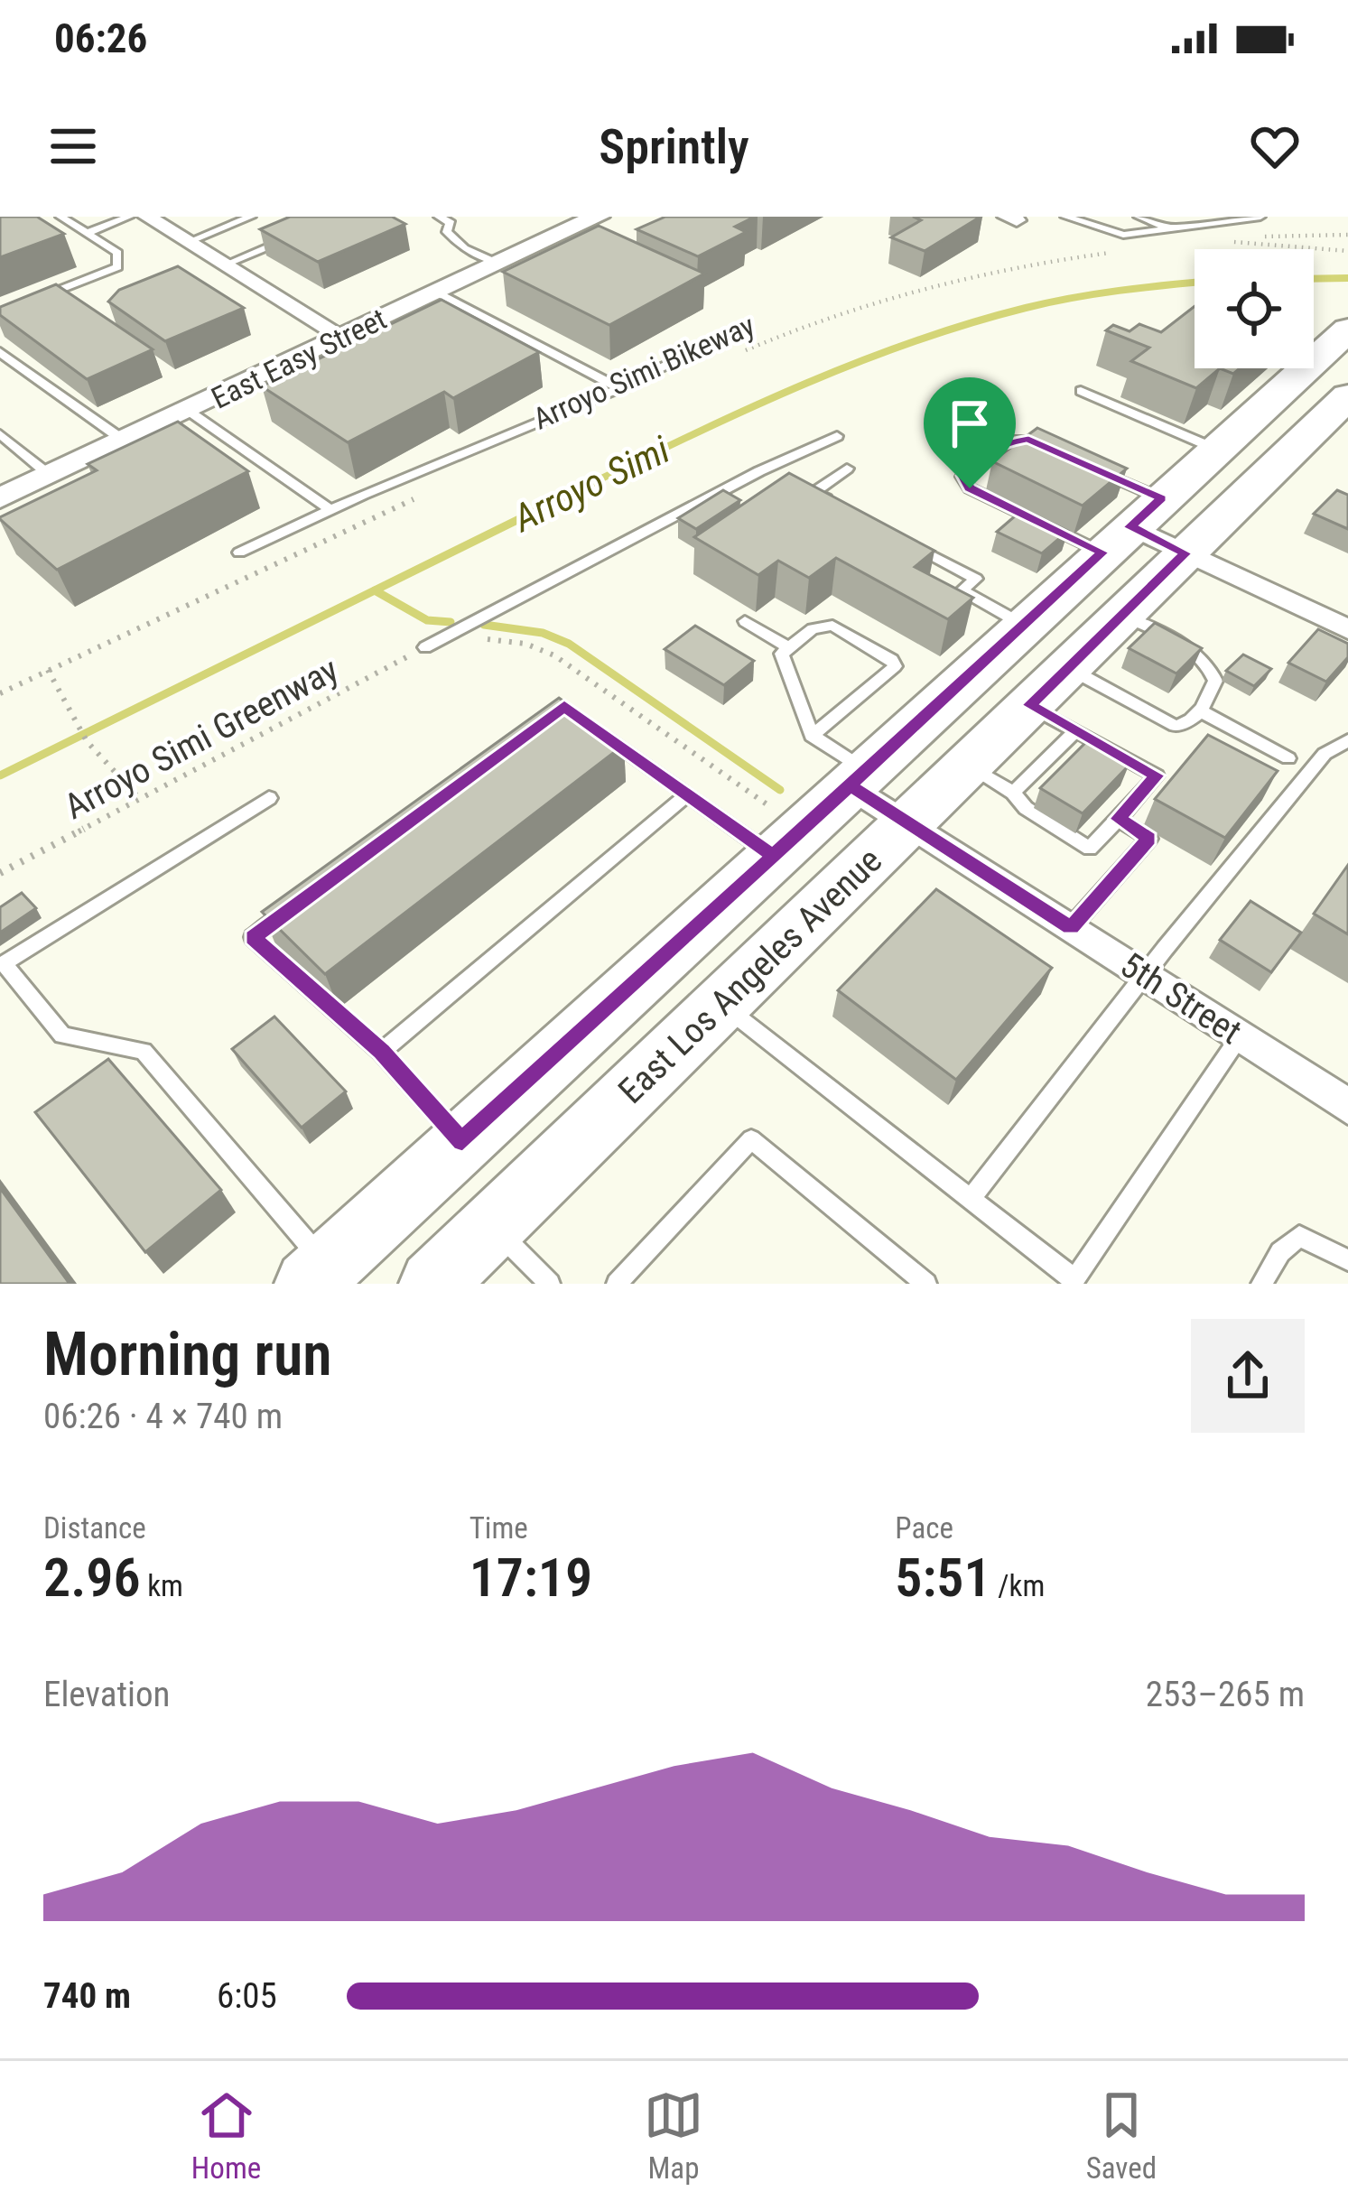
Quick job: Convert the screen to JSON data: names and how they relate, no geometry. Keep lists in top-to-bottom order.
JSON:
{
  "streets": {
    "main road": ["East Los Angeles Avenue"],
    "street": ["East Easy Street", "5th Street"],
    "path": ["Arroyo Simi Bikeway", "Arroyo Simi Greenway"]
  },
  "crossings": [
    ["Arroyo Simi Greenway", "East Los Angeles Avenue"],
    ["East Los Angeles Avenue", "5th Street"]
  ],
  "water": ["Arroyo Simi"],
  "page": {
    "status": "06:26",
    "header": "Sprintly",
    "heading": ["Morning run", "06:26 · 4 × 740 m"],
    "stats": [
      ["Distance", "2.96 km"],
      ["Time", "17:19"],
      ["Pace", "5:51 /km"]
    ],
    "chart": ["Elevation", "253–265 m"],
    "list": [
      {
        "name": "740 m",
        "note": "6:05"
      }
    ],
    "tabs": ["Home", "Map", "Saved"]
  }
}
